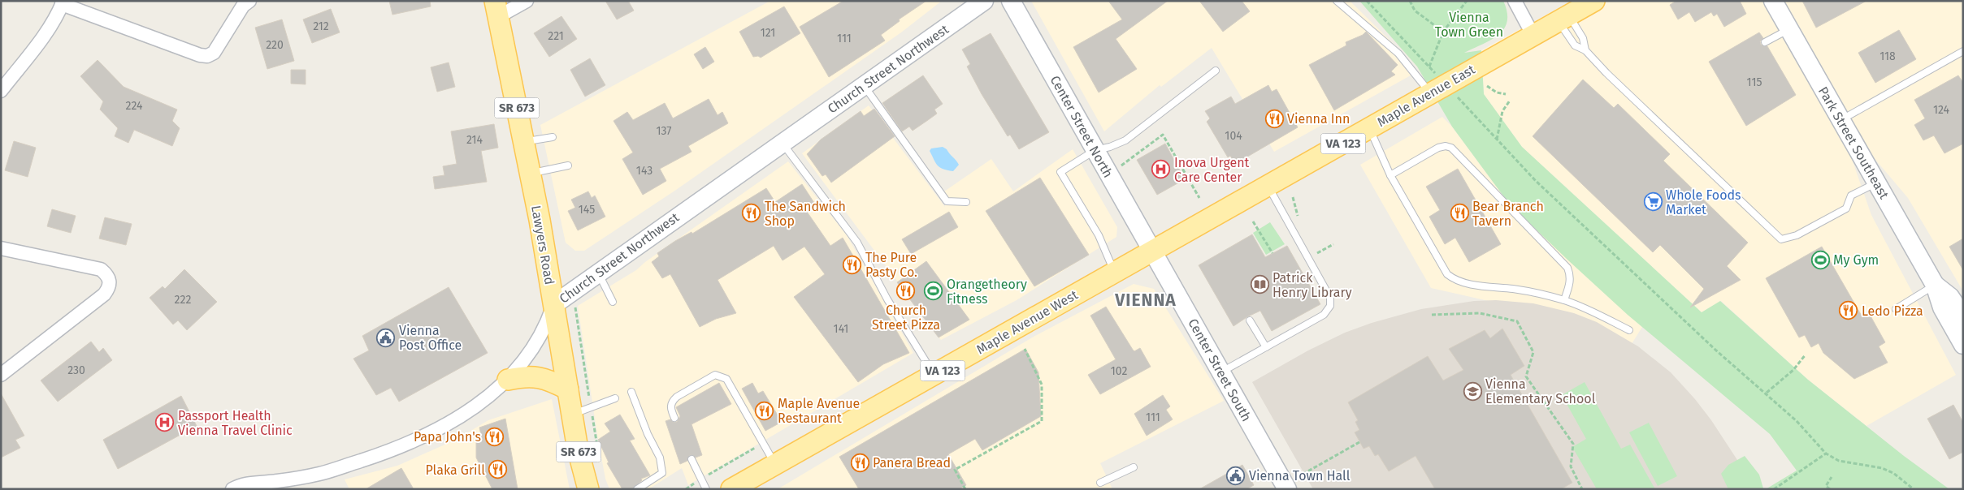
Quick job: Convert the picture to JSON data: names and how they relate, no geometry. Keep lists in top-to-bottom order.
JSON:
{
  "streets": {
    "main road": [
      "Maple Avenue East",
      "SR 673",
      "VA 123",
      "Lawyers Road",
      "Maple Avenue West"
    ],
    "street": [
      "Church Street Northwest",
      "Center Street North",
      "Park Street Southeast",
      "Center Street South"
    ]
  },
  "crossings": [
    ["Church Street Northwest", "Lawyers Road"],
    ["Maple Avenue East", "Center Street North"],
    ["Maple Avenue East", "Maple Avenue West"],
    ["Maple Avenue East", "Center Street South"],
    ["Center Street North", "Maple Avenue West"],
    ["Center Street North", "Center Street South"],
    ["Maple Avenue West", "Center Street South"]
  ],
  "districts": ["VIENNA"],
  "parks": ["Vienna Town Green"],
  "places": {
    "restaurant": [
      "Vienna Inn",
      "The Sandwich Shop",
      "Bear Branch Tavern",
      "The Pure Pasty Co.",
      "Church Street Pizza",
      "Ledo Pizza",
      "Maple Avenue Restaurant",
      "Papa John's",
      "Panera Bread",
      "Plaka Grill"
    ],
    "hospital": ["Inova Urgent Care Center", "Passport Health Vienna Travel Clinic"],
    "supermarket": ["Whole Foods Market"],
    "sports": ["My Gym", "Orangetheory Fitness"],
    "library": ["Patrick Henry Library"],
    "public building": ["Vienna Post Office", "Vienna Town Hall"],
    "school or university": ["Vienna Elementary School"]
  },
  "house_numbers": [
    "212",
    "121",
    "221",
    "111",
    "220",
    "118",
    "115",
    "224",
    "124",
    "137",
    "104",
    "214",
    "143",
    "145",
    "222",
    "141",
    "230",
    "102",
    "111"
  ]
}
